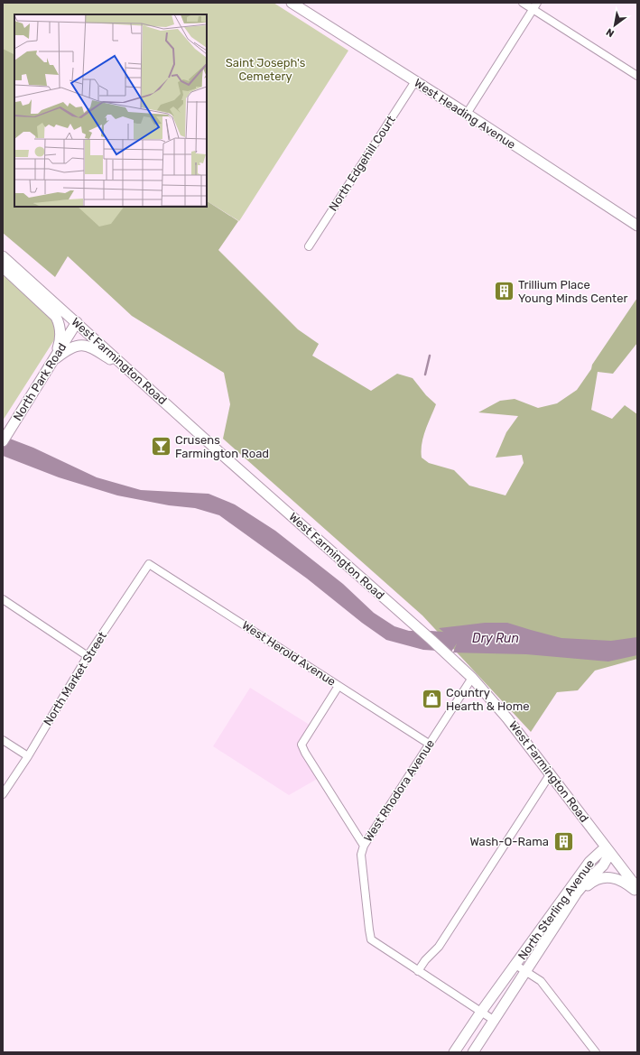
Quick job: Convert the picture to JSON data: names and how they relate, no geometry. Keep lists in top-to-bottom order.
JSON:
{
  "streets": {
    "main road": [
      "West Heading Avenue",
      "West Farmington Road",
      "North Park Road",
      "North Sterling Avenue"
    ],
    "street": [
      "North Edgehill Court",
      "West Herold Avenue",
      "North Market Street",
      "West Rhodora Avenue"
    ]
  },
  "crossings": [
    ["West Heading Avenue", "North Edgehill Court"],
    ["West Farmington Road", "North Park Road"],
    ["West Farmington Road", "West Rhodora Avenue"],
    ["West Farmington Road", "North Sterling Avenue"],
    ["West Herold Avenue", "North Market Street"],
    ["West Herold Avenue", "West Rhodora Avenue"],
    ["West Rhodora Avenue", "North Sterling Avenue"]
  ],
  "water": ["Dry Run"],
  "parks": ["Saint Joseph's Cemetery"],
  "places": {
    "building": ["Trillium Place Young Minds Center", "Wash-O-Rama"],
    "bar": ["Crusens Farmington Road"],
    "shop": ["Country Hearth & Home"]
  },
  "north": "bottom left"
}
